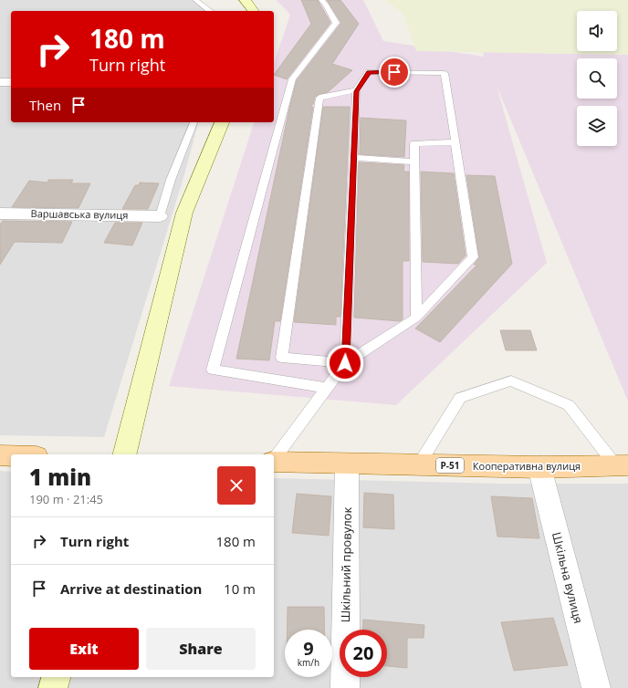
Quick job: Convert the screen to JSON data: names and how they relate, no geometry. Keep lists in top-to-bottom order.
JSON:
{
  "streets": {
    "main road": ["Р-51", "Кооперативна вулиця"],
    "street": ["Варшавська вулиця", "Шкільний провулок", "Шкільна вулиця"]
  },
  "crossings": [
    ["Кооперативна вулиця", "Шкільний провулок"],
    ["Кооперативна вулиця", "Шкільна вулиця"]
  ],
  "page": {
    "turn": ["180 m", "Turn right"],
    "then": "Then",
    "heading": ["1 min", "190 m · 21:45"],
    "list": [
      {
        "name": "Turn right",
        "value": "180 m"
      },
      {
        "name": "Arrive at destination",
        "value": "10 m"
      }
    ],
    "buttons": ["Exit", "Share"],
    "speed": "9 km/h",
    "limit": "20"
  }
}
